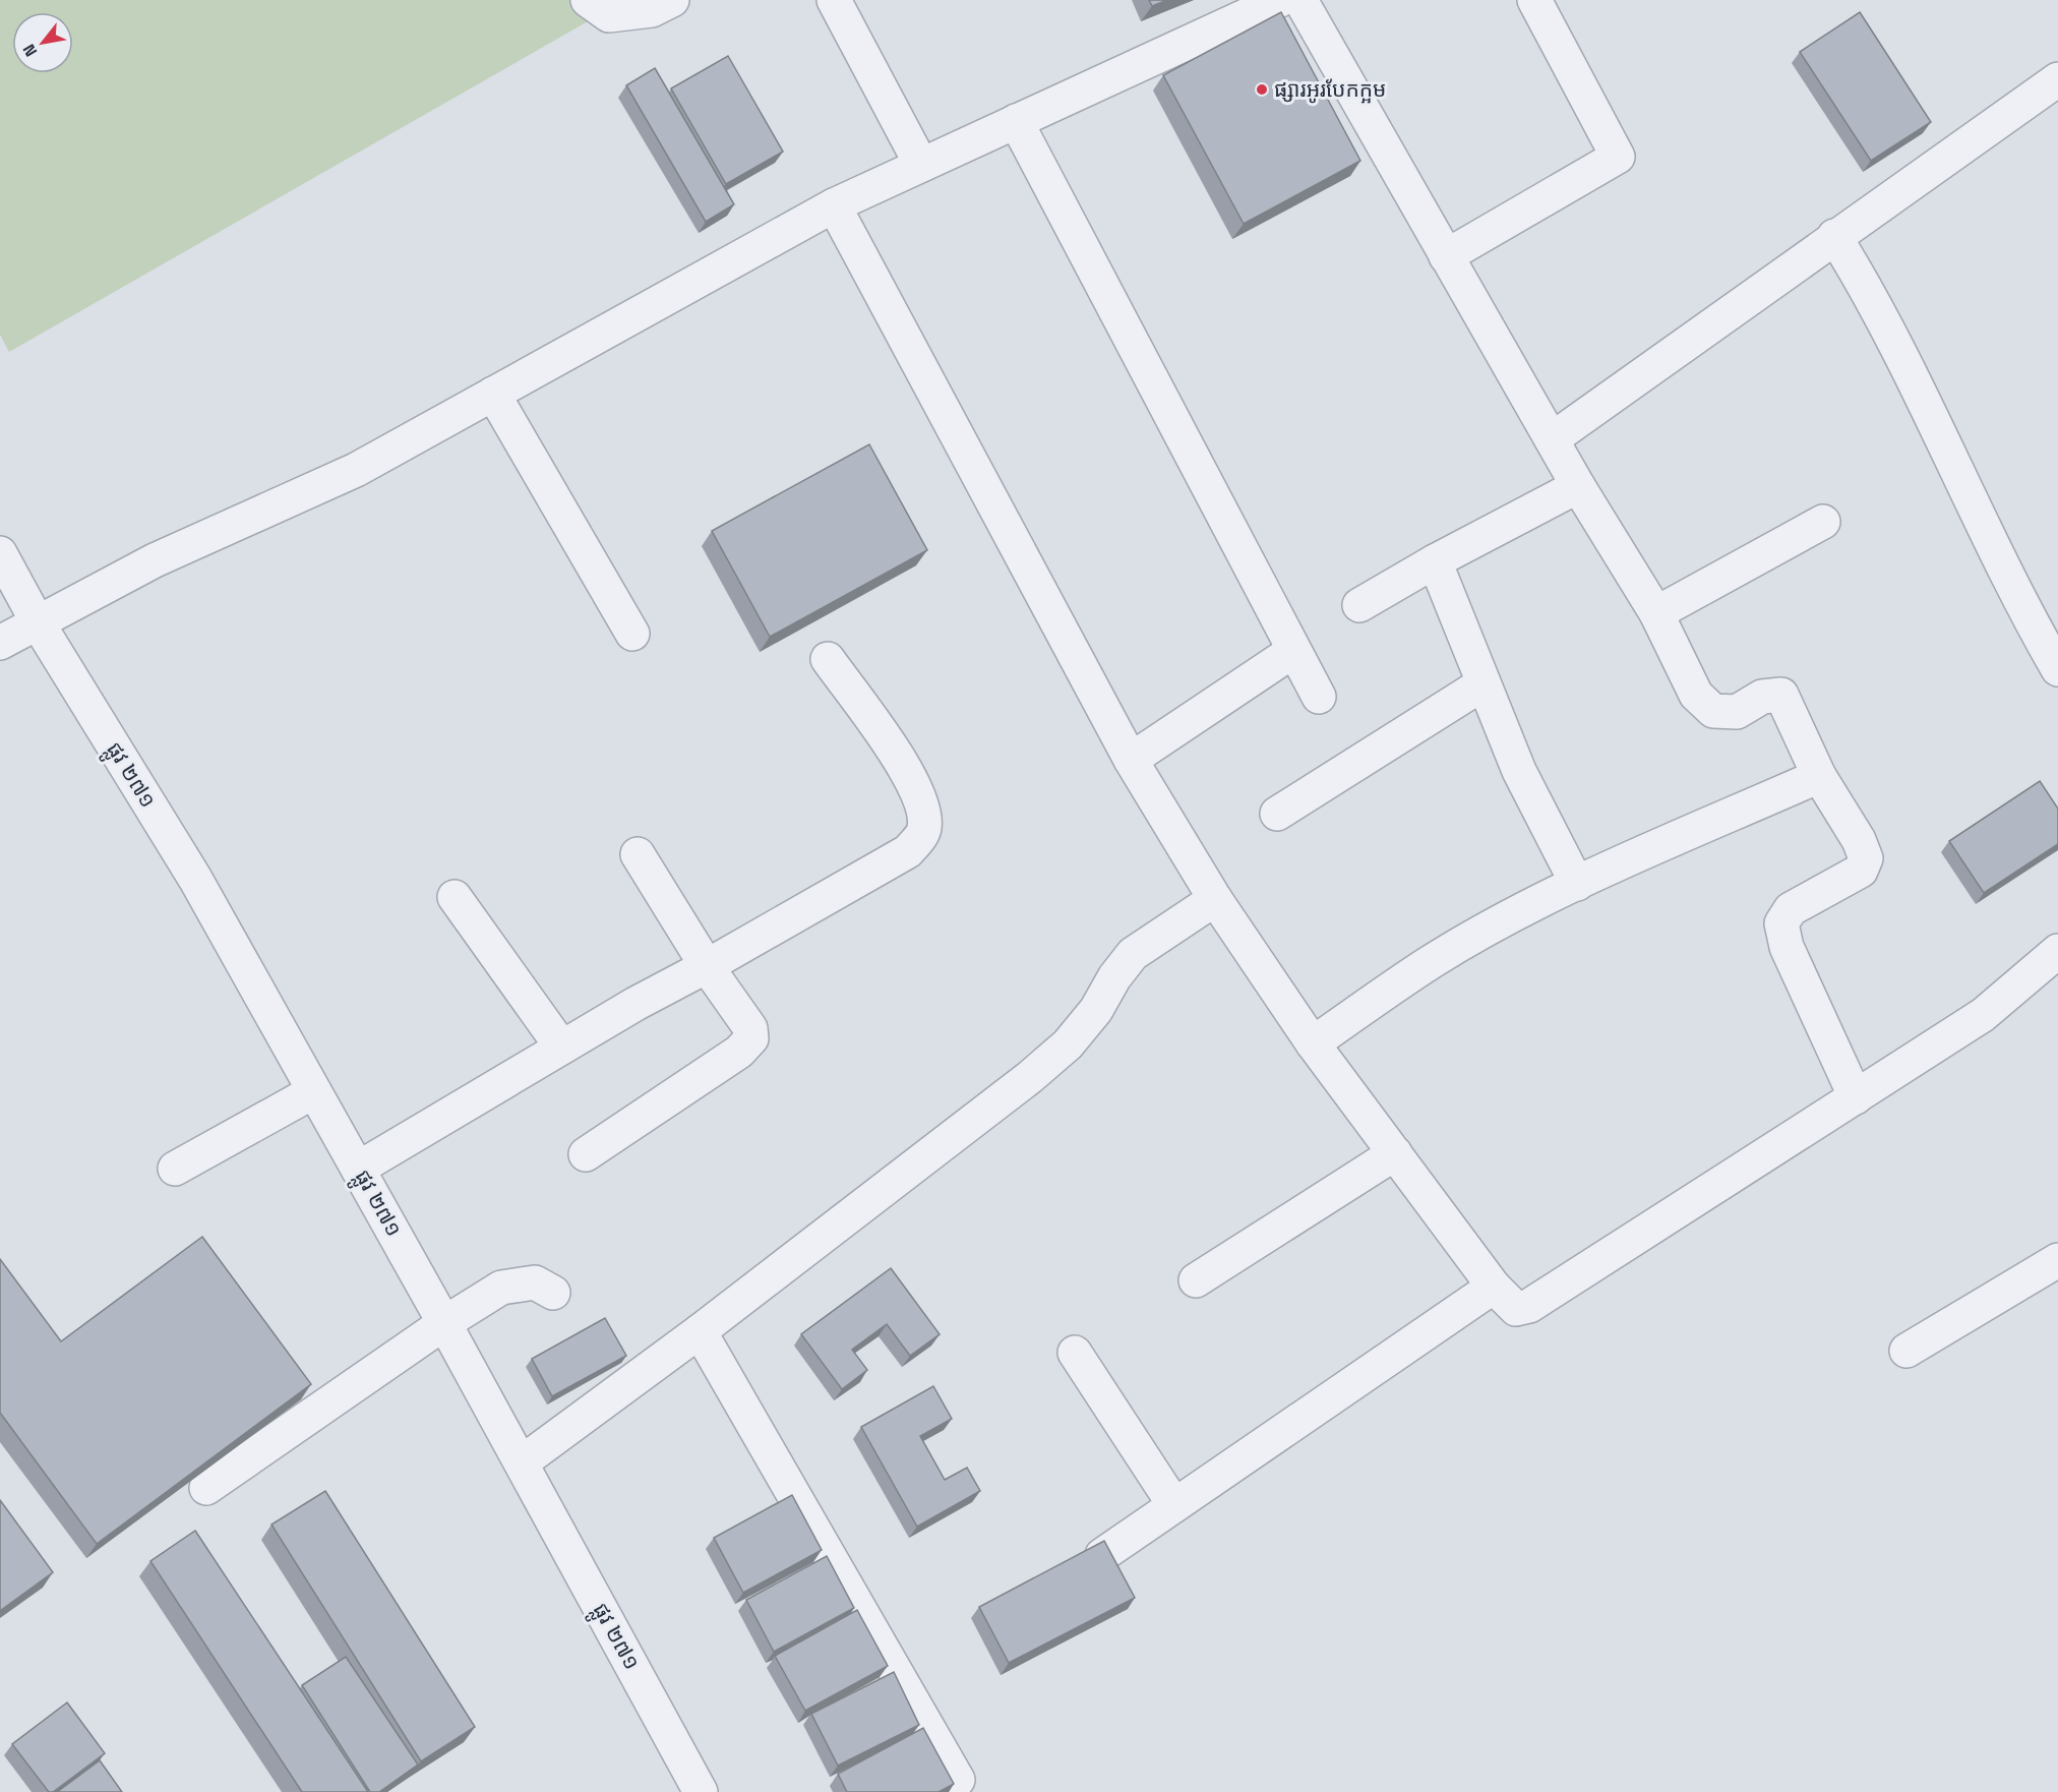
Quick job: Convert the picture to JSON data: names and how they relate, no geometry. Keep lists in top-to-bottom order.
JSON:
{
  "streets": {
    "street": ["ផ្លូវ ២៧១"]
  },
  "places": ["ផ្សារអូរបែកក្អម"],
  "north": "bottom left"
}
